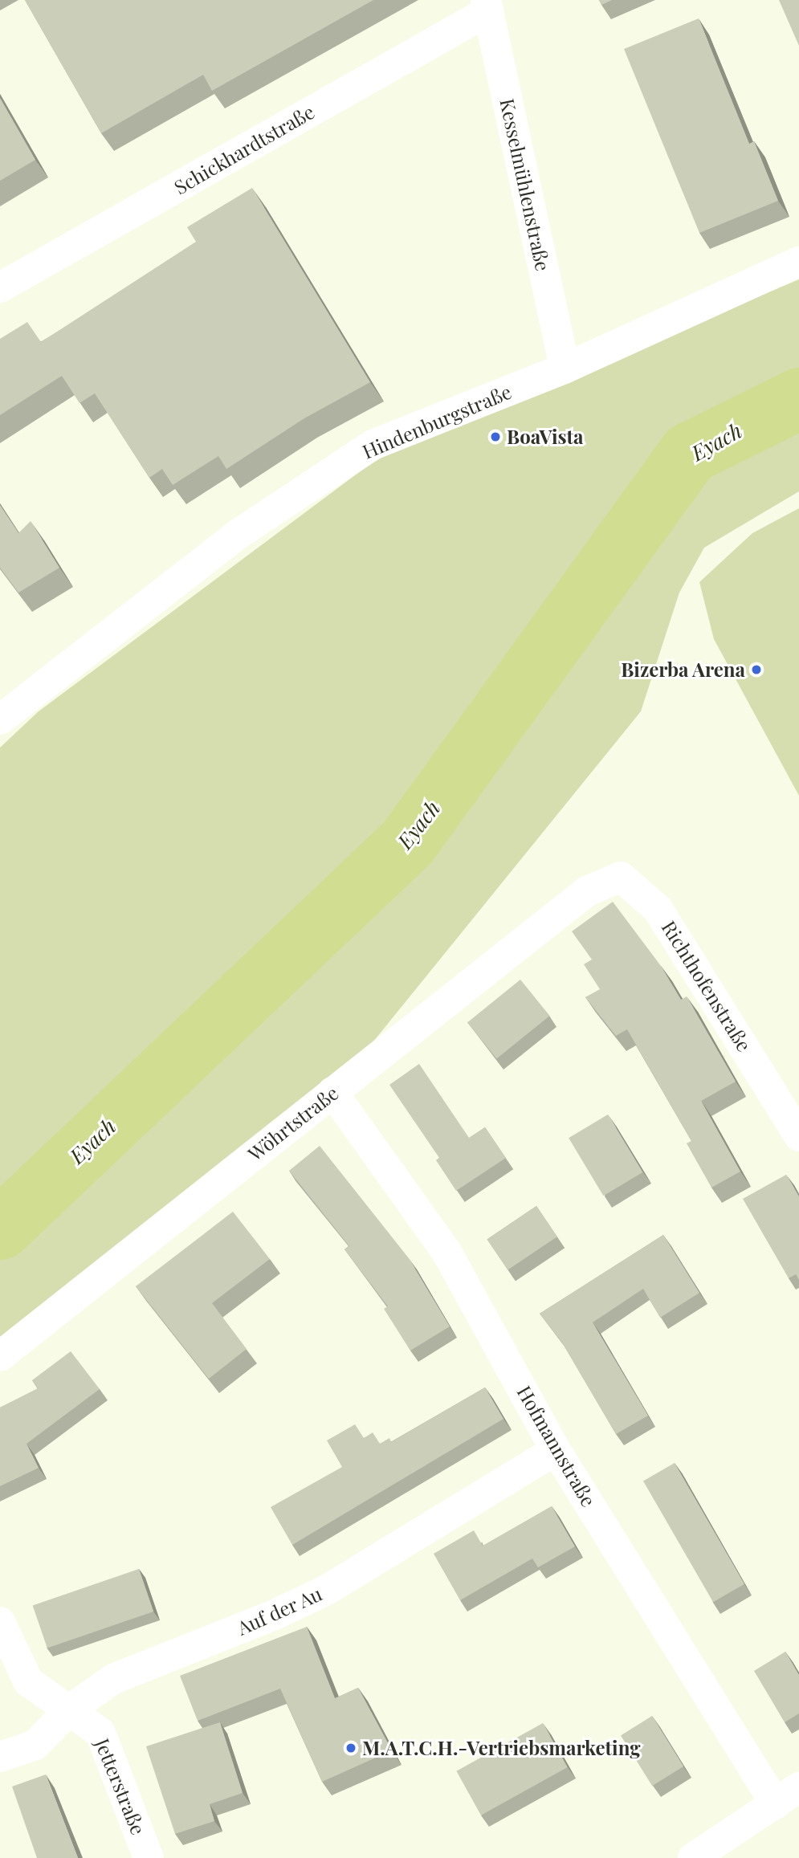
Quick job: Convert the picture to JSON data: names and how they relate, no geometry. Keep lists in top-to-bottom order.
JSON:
{
  "streets": {
    "street": [
      "Schickhardtstraße",
      "Kesselmühlenstraße",
      "Hindenburgstraße",
      "Richthofenstraße",
      "Wöhrtstraße",
      "Hofmannstraße",
      "Auf der Au",
      "Jetterstraße"
    ]
  },
  "crossings": [
    ["Schickhardtstraße", "Kesselmühlenstraße"],
    ["Kesselmühlenstraße", "Hindenburgstraße"],
    ["Richthofenstraße", "Wöhrtstraße"],
    ["Wöhrtstraße", "Hofmannstraße"],
    ["Hofmannstraße", "Auf der Au"],
    ["Auf der Au", "Jetterstraße"]
  ],
  "water": ["Eyach"],
  "places": ["BoaVista", "Bizerba Arena", "M.A.T.C.H.-Vertriebsmarketing"]
}
